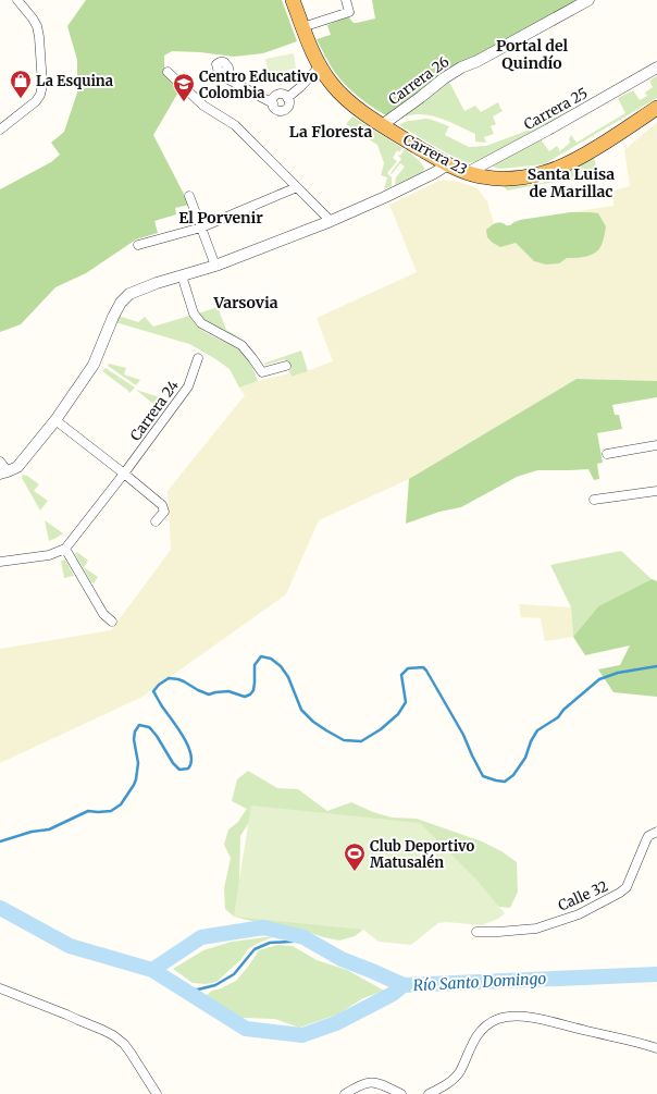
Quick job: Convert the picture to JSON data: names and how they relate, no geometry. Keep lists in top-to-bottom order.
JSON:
{
  "streets": {
    "highway": ["Carrera 23"],
    "street": [
      "Carrera 26",
      "Carrera 25",
      "Carrera 24",
      "Calle 32"
    ]
  },
  "crossings": [
    ["Carrera 26", "Carrera 23"],
    ["Carrera 25", "Carrera 23"]
  ],
  "districts": [
    "Portal del Quindío",
    "La Floresta",
    "Santa Luisa de Marillac",
    "El Porvenir",
    "Varsovia"
  ],
  "water": ["Río Santo Domingo"],
  "places": {
    "shop": ["La Esquina"],
    "school or university": ["Centro Educativo Colombia"],
    "sports": ["Club Deportivo Matusalén"]
  }
}
